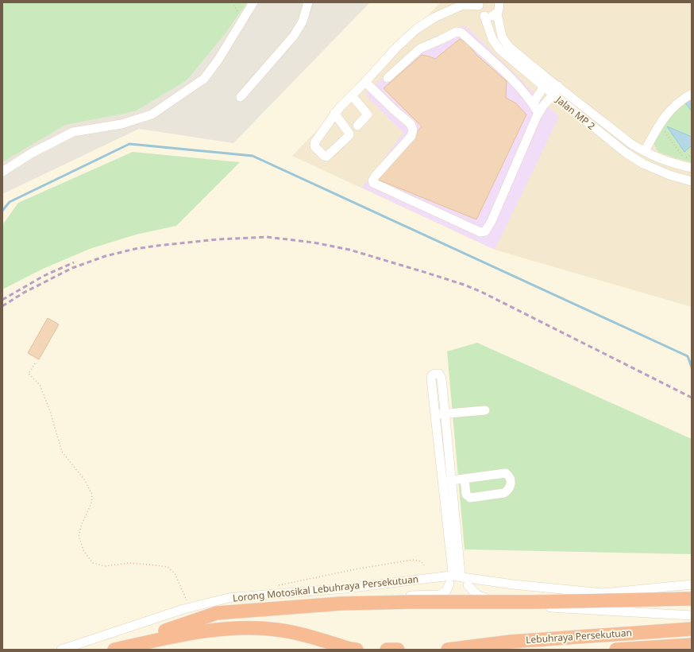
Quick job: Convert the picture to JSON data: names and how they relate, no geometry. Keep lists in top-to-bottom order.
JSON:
{
  "streets": {
    "highway": ["Lebuhraya Persekutuan"],
    "street": ["Jalan MP 2", "Lorong Motosikal Lebuhraya Persekutuan"]
  }
}
